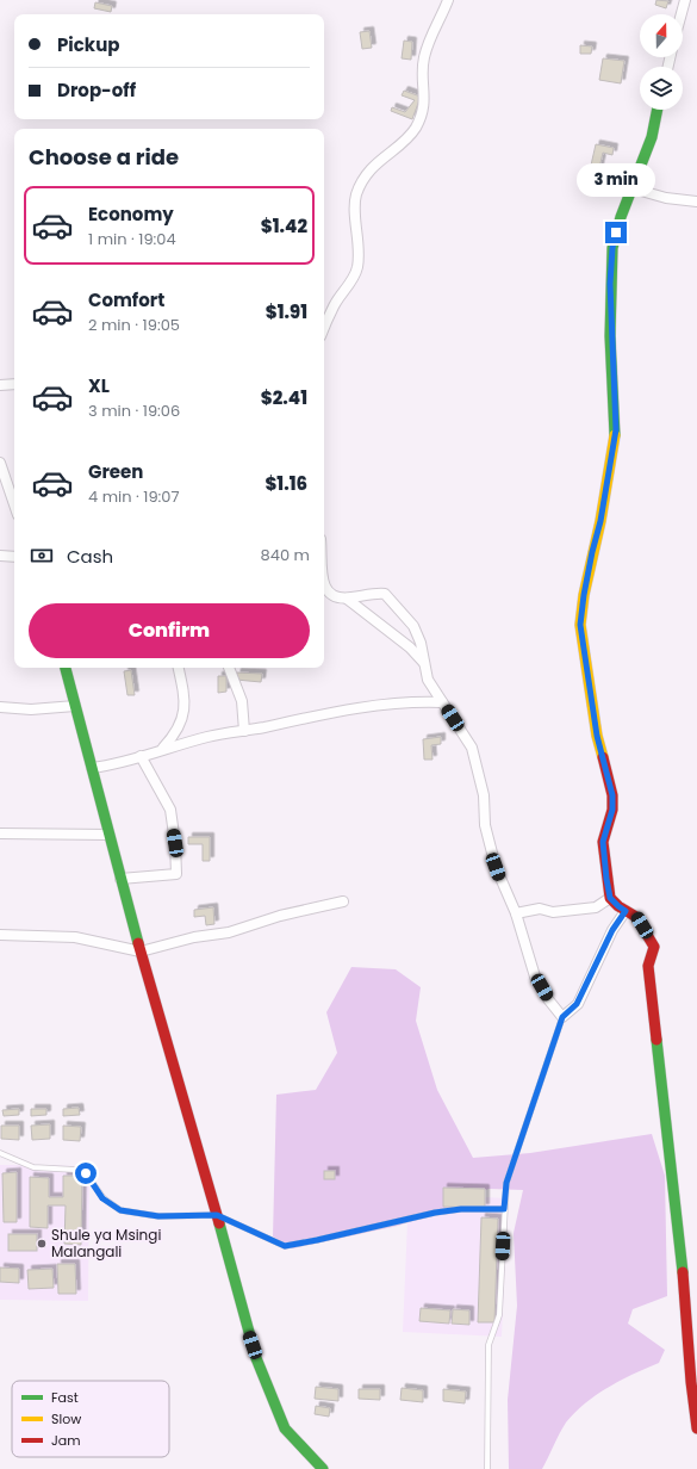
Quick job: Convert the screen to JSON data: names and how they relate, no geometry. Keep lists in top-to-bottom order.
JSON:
{
  "places": ["Shule ya Msingi Malangali"],
  "legend": ["Fast", "Slow", "Jam"],
  "north": "top",
  "page": {
    "banner": ["Pickup", "Drop-off"],
    "heading": "Choose a ride",
    "bubble": "3 min",
    "list": [
      {
        "name": "Economy",
        "note": "1 min · 19:04",
        "value": "$1.42"
      },
      {
        "name": "Comfort",
        "note": "2 min · 19:05",
        "value": "$1.91"
      },
      {
        "name": "XL",
        "note": "3 min · 19:06",
        "value": "$2.41"
      },
      {
        "name": "Green",
        "note": "4 min · 19:07",
        "value": "$1.16"
      }
    ],
    "pay": ["Cash", "840 m"],
    "buttons": "Confirm"
  }
}
